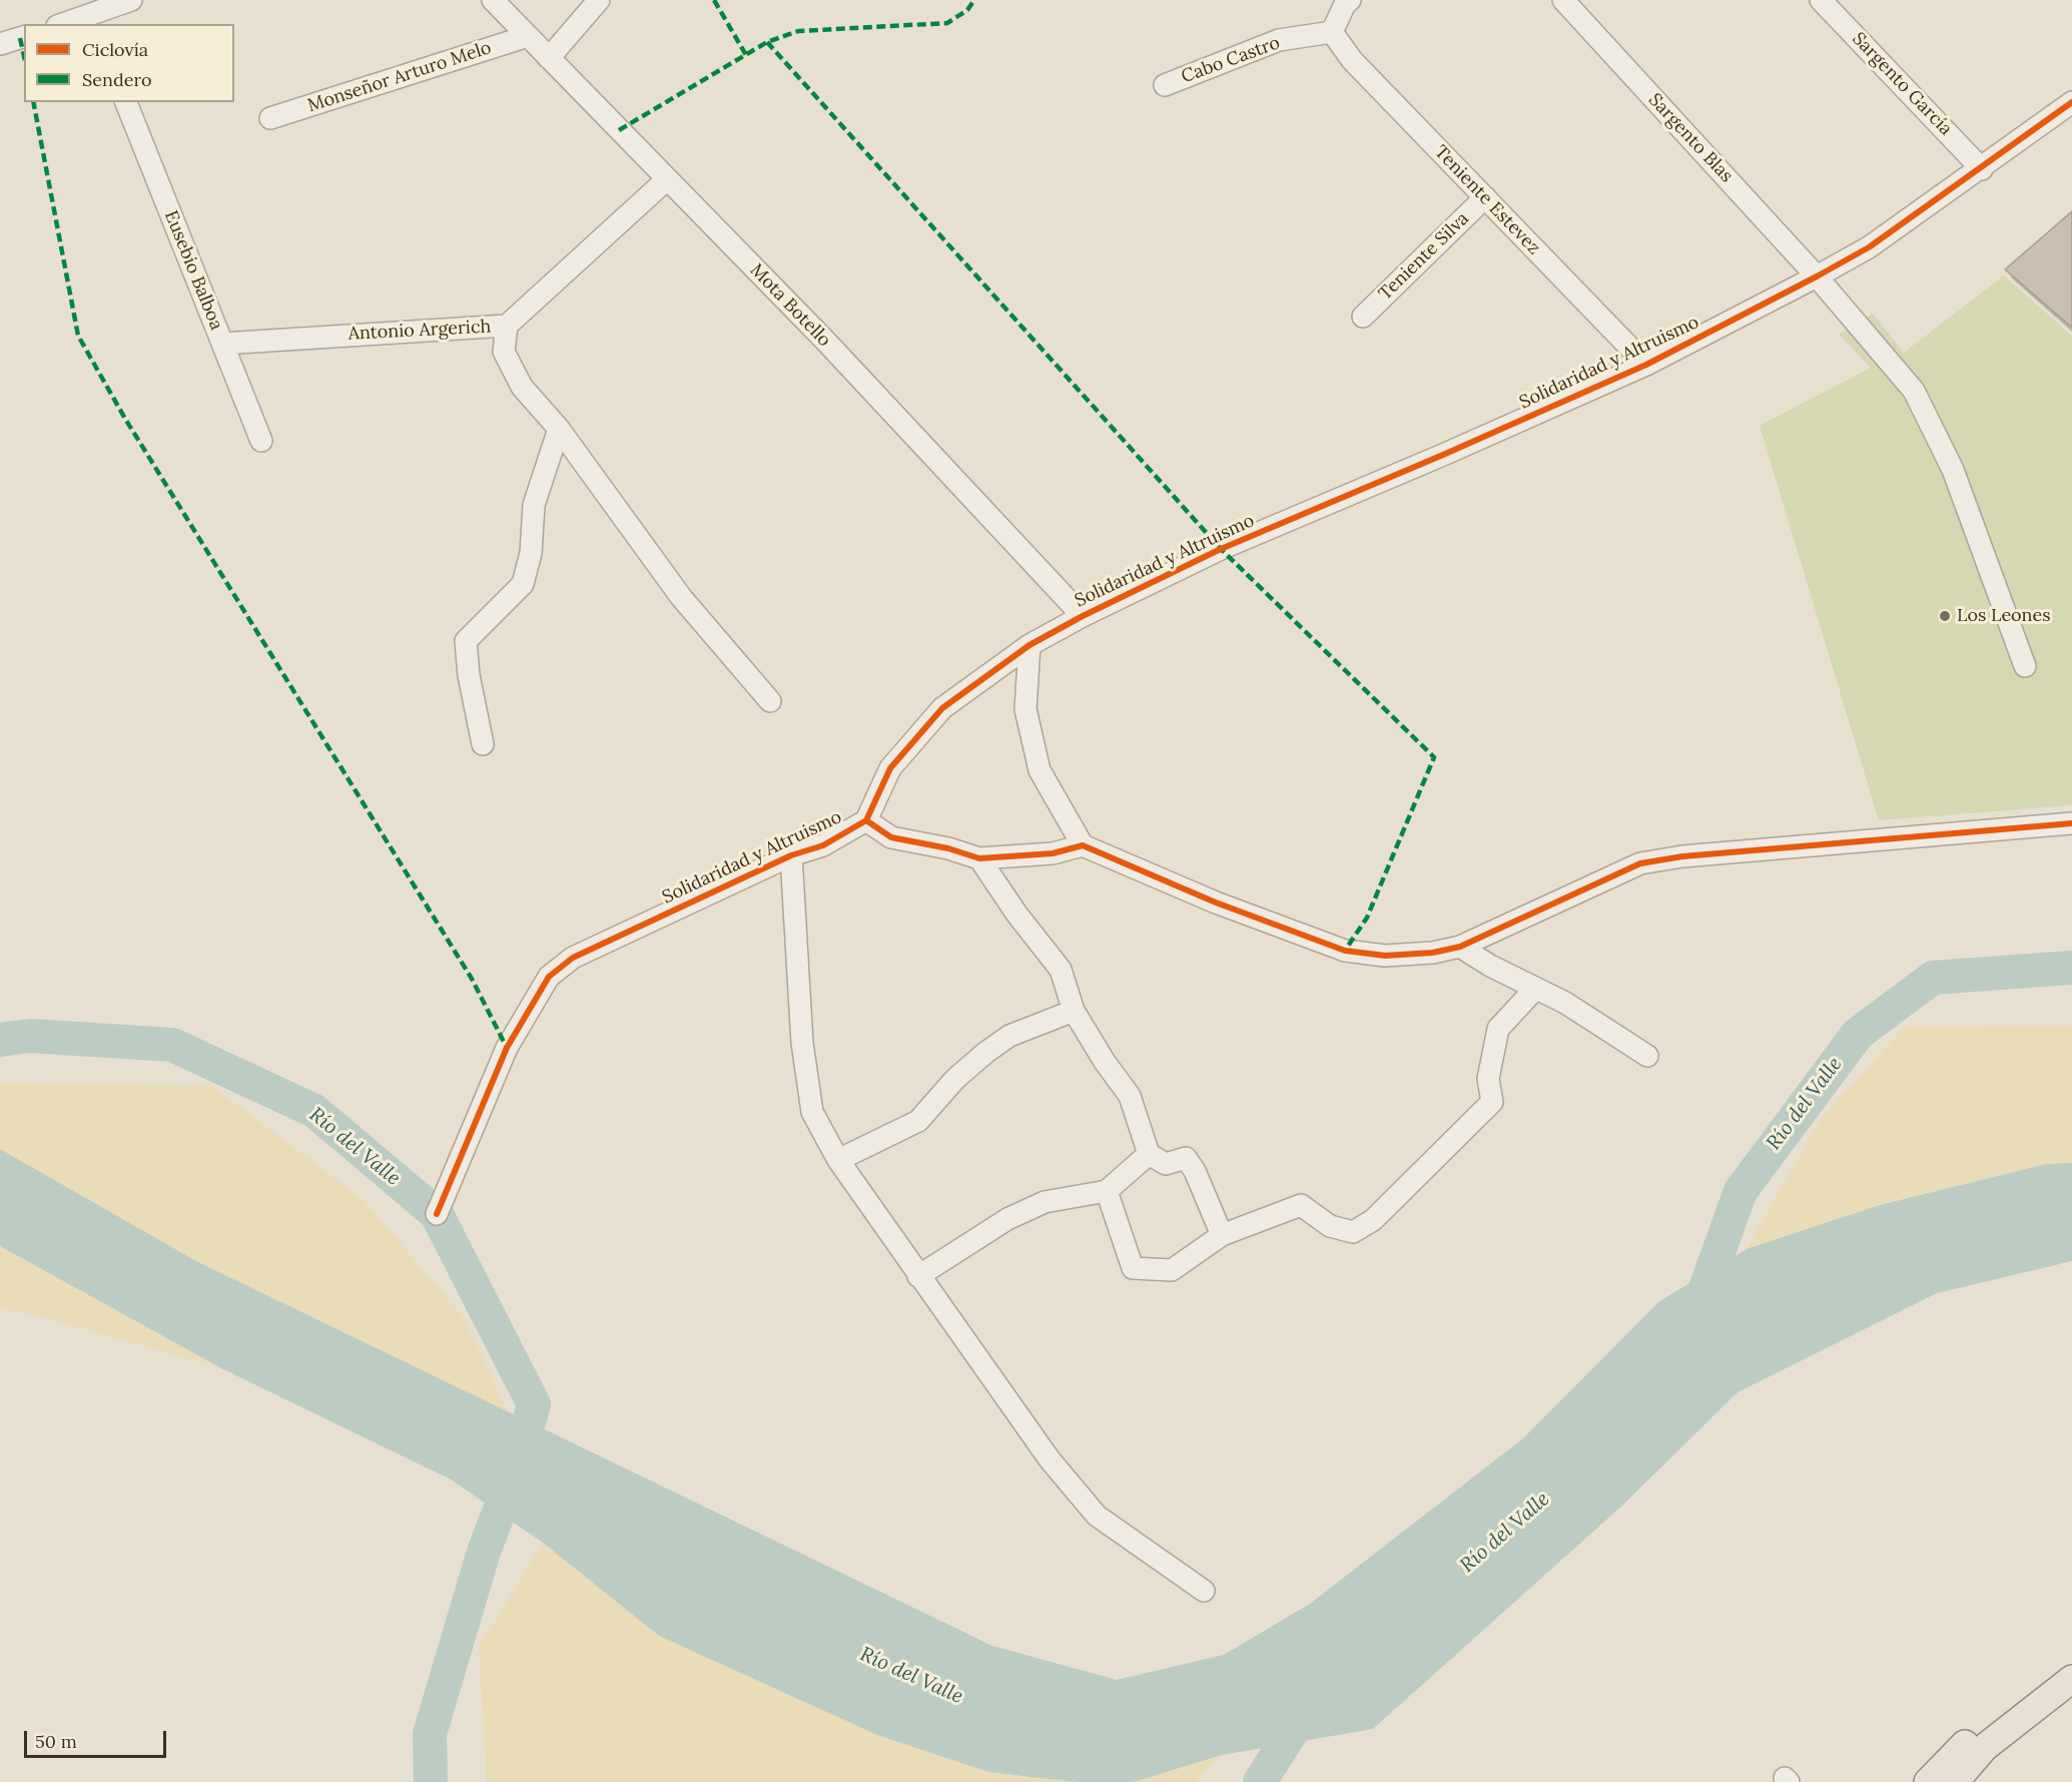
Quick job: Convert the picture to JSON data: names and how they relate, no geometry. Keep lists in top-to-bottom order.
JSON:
{
  "streets": {
    "street": [
      "Cabo Castro",
      "Monseñor Arturo Melo",
      "Sargento García",
      "Sargento Blas",
      "Teniente Estevez",
      "Teniente Silva",
      "Eusebio Balboa",
      "Mota Botello",
      "Antonio Argerich",
      "Solidaridad y Altruismo"
    ]
  },
  "crossings": [
    ["Cabo Castro", "Teniente Estevez"],
    ["Monseñor Arturo Melo", "Mota Botello"],
    ["Sargento García", "Solidaridad y Altruismo"],
    ["Sargento Blas", "Solidaridad y Altruismo"],
    ["Teniente Estevez", "Teniente Silva"],
    ["Teniente Estevez", "Solidaridad y Altruismo"],
    ["Eusebio Balboa", "Antonio Argerich"],
    ["Mota Botello", "Antonio Argerich"],
    ["Mota Botello", "Solidaridad y Altruismo"]
  ],
  "water": ["Río del Valle"],
  "places": ["Los Leones"],
  "legend": ["Ciclovía", "Sendero"],
  "scale_bar": "50 m"
}
